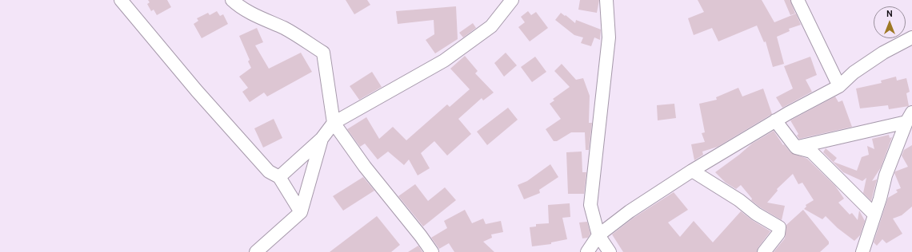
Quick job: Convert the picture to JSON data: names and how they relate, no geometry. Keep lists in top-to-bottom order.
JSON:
{
  "north": "top"
}
